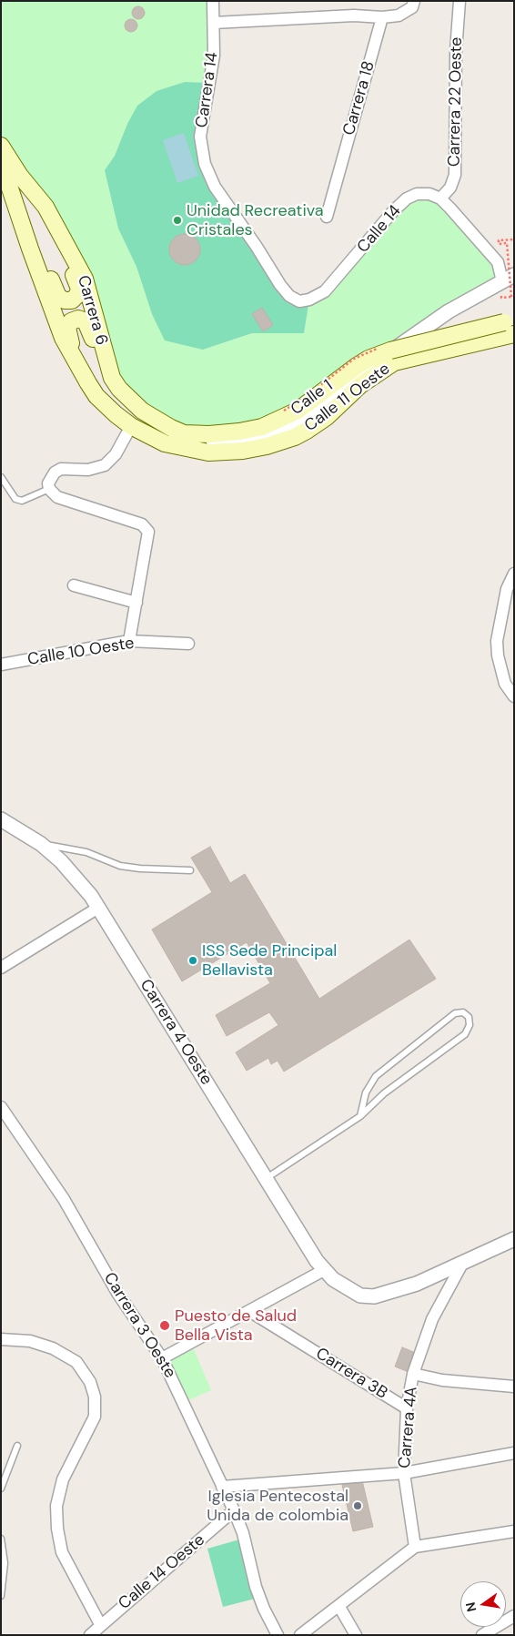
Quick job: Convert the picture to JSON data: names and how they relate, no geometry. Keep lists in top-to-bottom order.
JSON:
{
  "streets": {
    "main road": ["Carrera 6", "Calle 1", "Calle 11 Oeste"],
    "street": [
      "Carrera 14",
      "Carrera 18",
      "Carrera 22 Oeste",
      "Calle 14",
      "Calle 10 Oeste",
      "Carrera 4 Oeste",
      "Carrera 3 Oeste",
      "Carrera 3B",
      "Carrera 4A",
      "Calle 14 Oeste"
    ]
  },
  "crossings": [
    ["Carrera 14", "Calle 14"],
    ["Carrera 22 Oeste", "Calle 14"],
    ["Carrera 6", "Calle 11 Oeste"],
    ["Carrera 4 Oeste", "Carrera 4A"],
    ["Carrera 3 Oeste", "Calle 14 Oeste"],
    ["Carrera 3B", "Carrera 4A"]
  ],
  "places": [
    "Unidad Recreativa Cristales",
    "ISS Sede Principal Bellavista",
    "Puesto de Salud Bella Vista",
    "Iglesia Pentecostal Unida de colombia"
  ],
  "north": "left"
}
